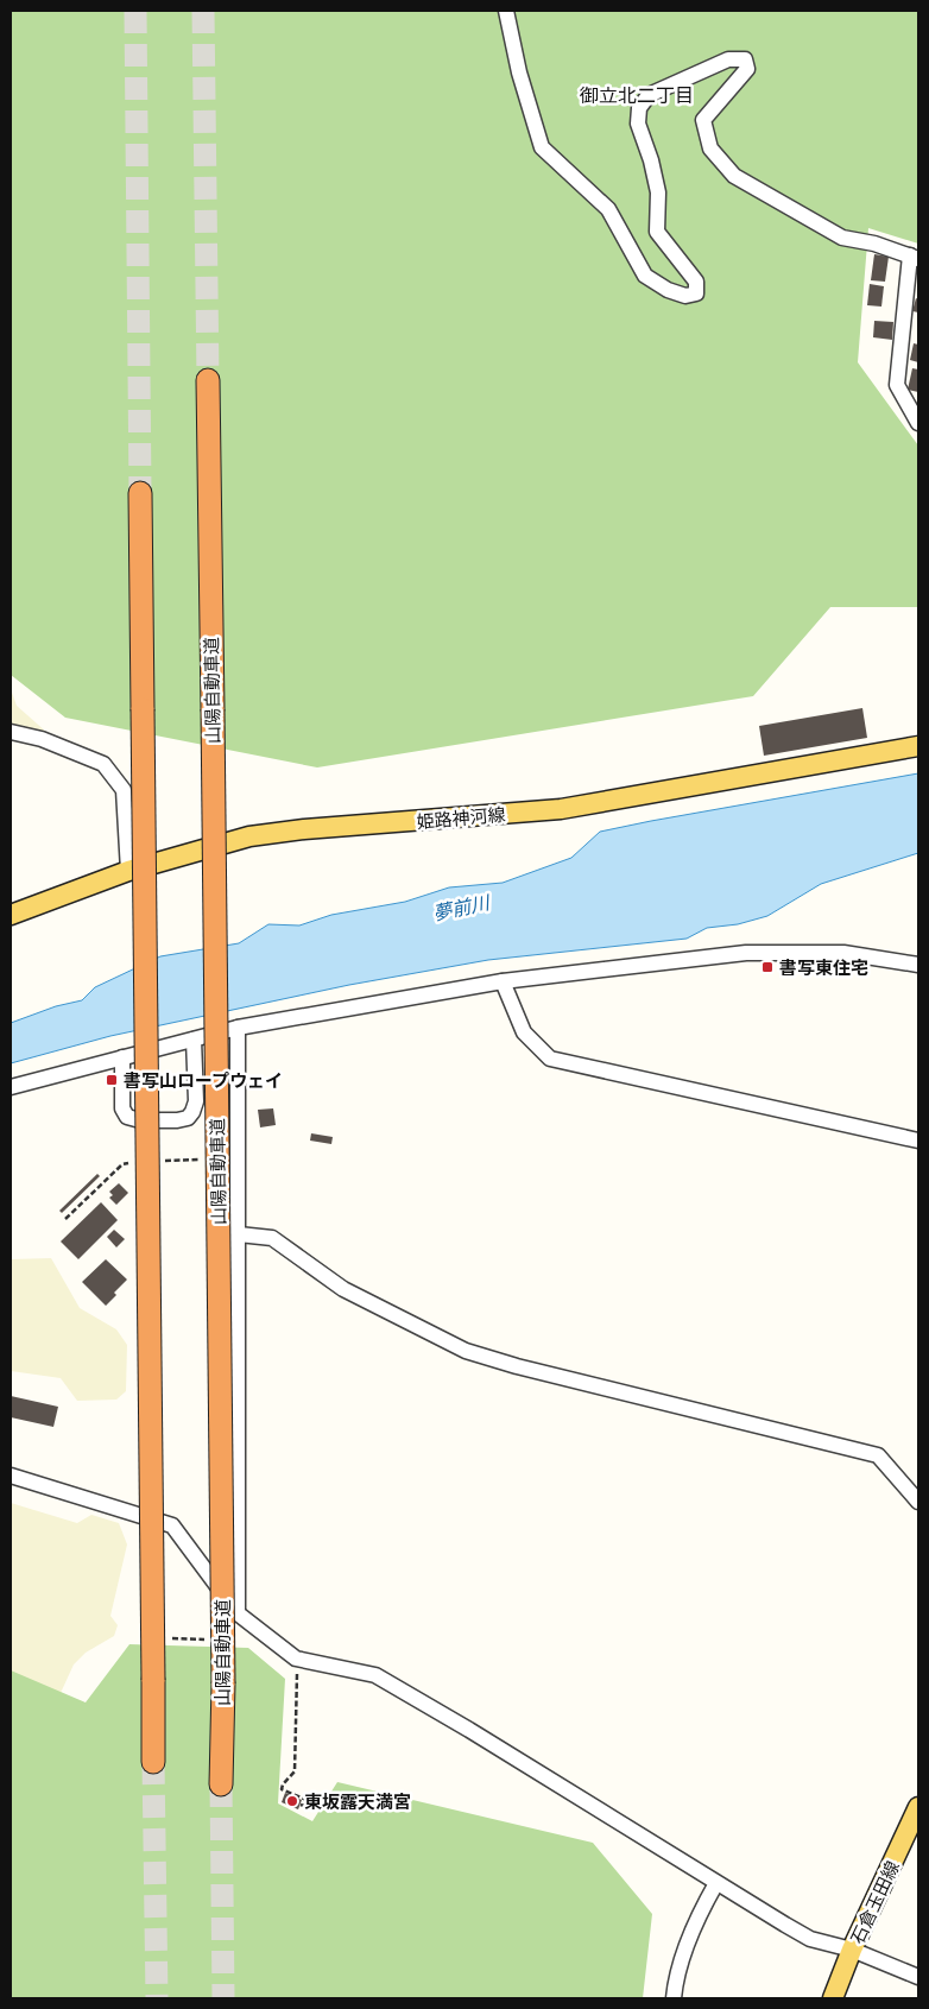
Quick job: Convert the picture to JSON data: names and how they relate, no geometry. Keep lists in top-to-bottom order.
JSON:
{
  "streets": {
    "highway": ["山陽自動車道"],
    "main road": ["姫路神河線", "石倉玉田線"]
  },
  "districts": ["御立北二丁目"],
  "water": ["夢前川"],
  "places": {
    "transit": ["書写東住宅", "書写山ロープウェイ"],
    "other": ["東坂露天満宮"]
  }
}
